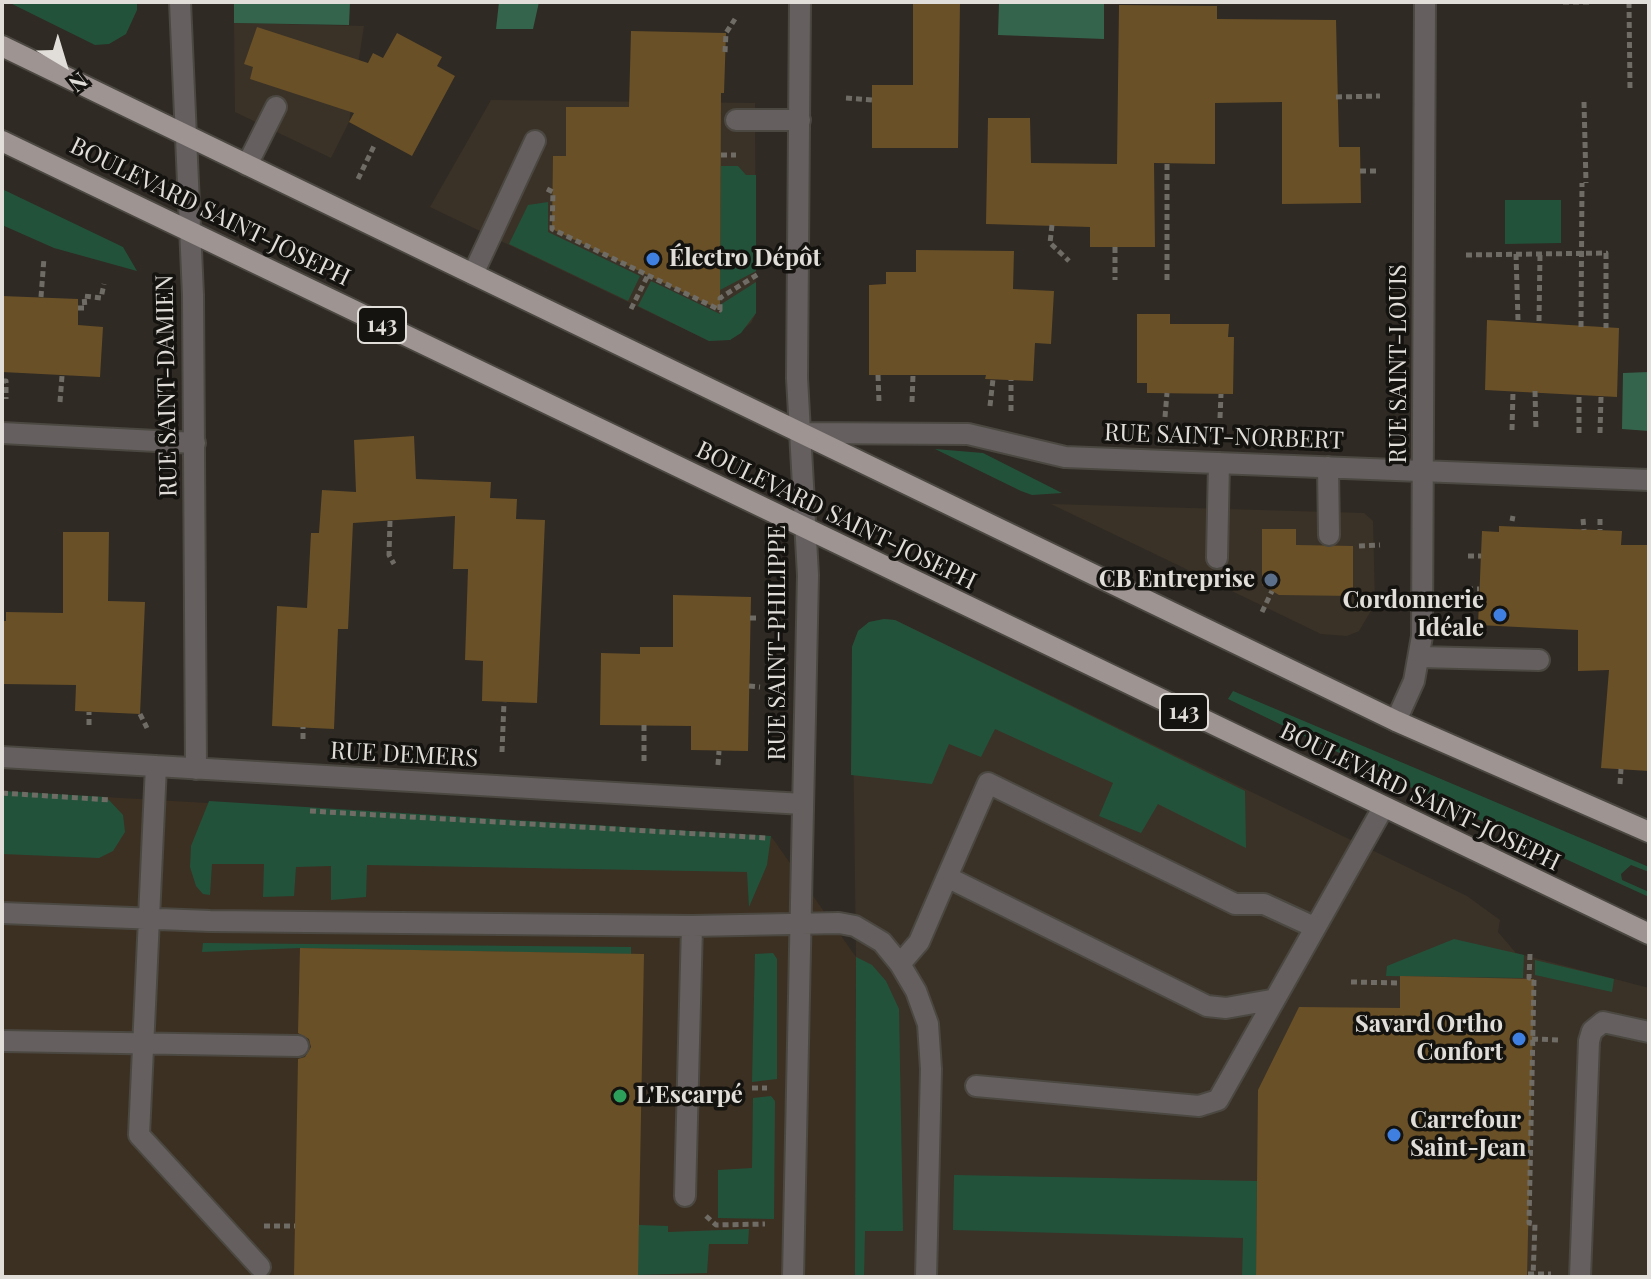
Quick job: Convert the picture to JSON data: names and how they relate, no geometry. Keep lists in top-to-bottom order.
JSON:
{
  "streets": {
    "main road": ["BOULEVARD SAINT-JOSEPH", "143"],
    "street": [
      "RUE SAINT-LOUIS",
      "RUE SAINT-DAMIEN",
      "RUE SAINT-NORBERT",
      "RUE SAINT-PHILIPPE",
      "RUE DEMERS"
    ]
  },
  "crossings": [
    ["BOULEVARD SAINT-JOSEPH", "RUE SAINT-DAMIEN"],
    ["BOULEVARD SAINT-JOSEPH", "RUE SAINT-PHILIPPE"],
    ["RUE SAINT-LOUIS", "RUE SAINT-NORBERT"],
    ["RUE SAINT-DAMIEN", "RUE DEMERS"],
    ["RUE SAINT-NORBERT", "RUE SAINT-PHILIPPE"],
    ["RUE SAINT-PHILIPPE", "RUE DEMERS"]
  ],
  "places": [
    "Électro Dépôt",
    "CB Entreprise",
    "Cordonnerie Idéale",
    "Savard Ortho Confort",
    "L'Escarpé",
    "Carrefour Saint-Jean"
  ],
  "north": "bottom right"
}
